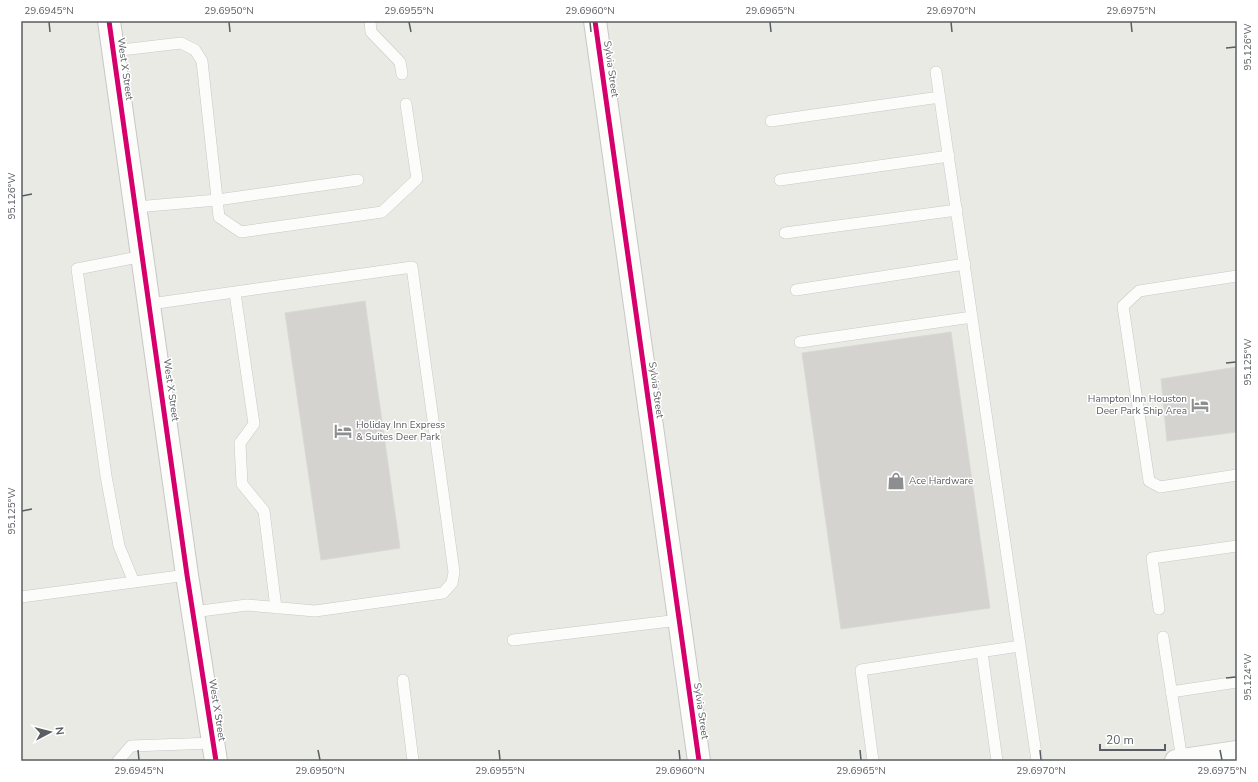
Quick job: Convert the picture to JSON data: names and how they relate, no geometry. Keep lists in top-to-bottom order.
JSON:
{
  "streets": {
    "street": ["West X Street", "Sylvia Street"]
  },
  "places": {
    "hotel": ["Hampton Inn Houston Deer Park Ship Area", "Holiday Inn Express & Suites Deer Park"],
    "shop": ["Ace Hardware"]
  },
  "scale_bar": "20 m",
  "north": "right",
  "coordinates": [
    "29.6945°N",
    "29.6950°N",
    "29.6955°N",
    "29.6960°N",
    "29.6965°N",
    "29.6970°N",
    "29.6975°N",
    "95.126°W",
    "95.125°W",
    "95.124°W"
  ]
}
